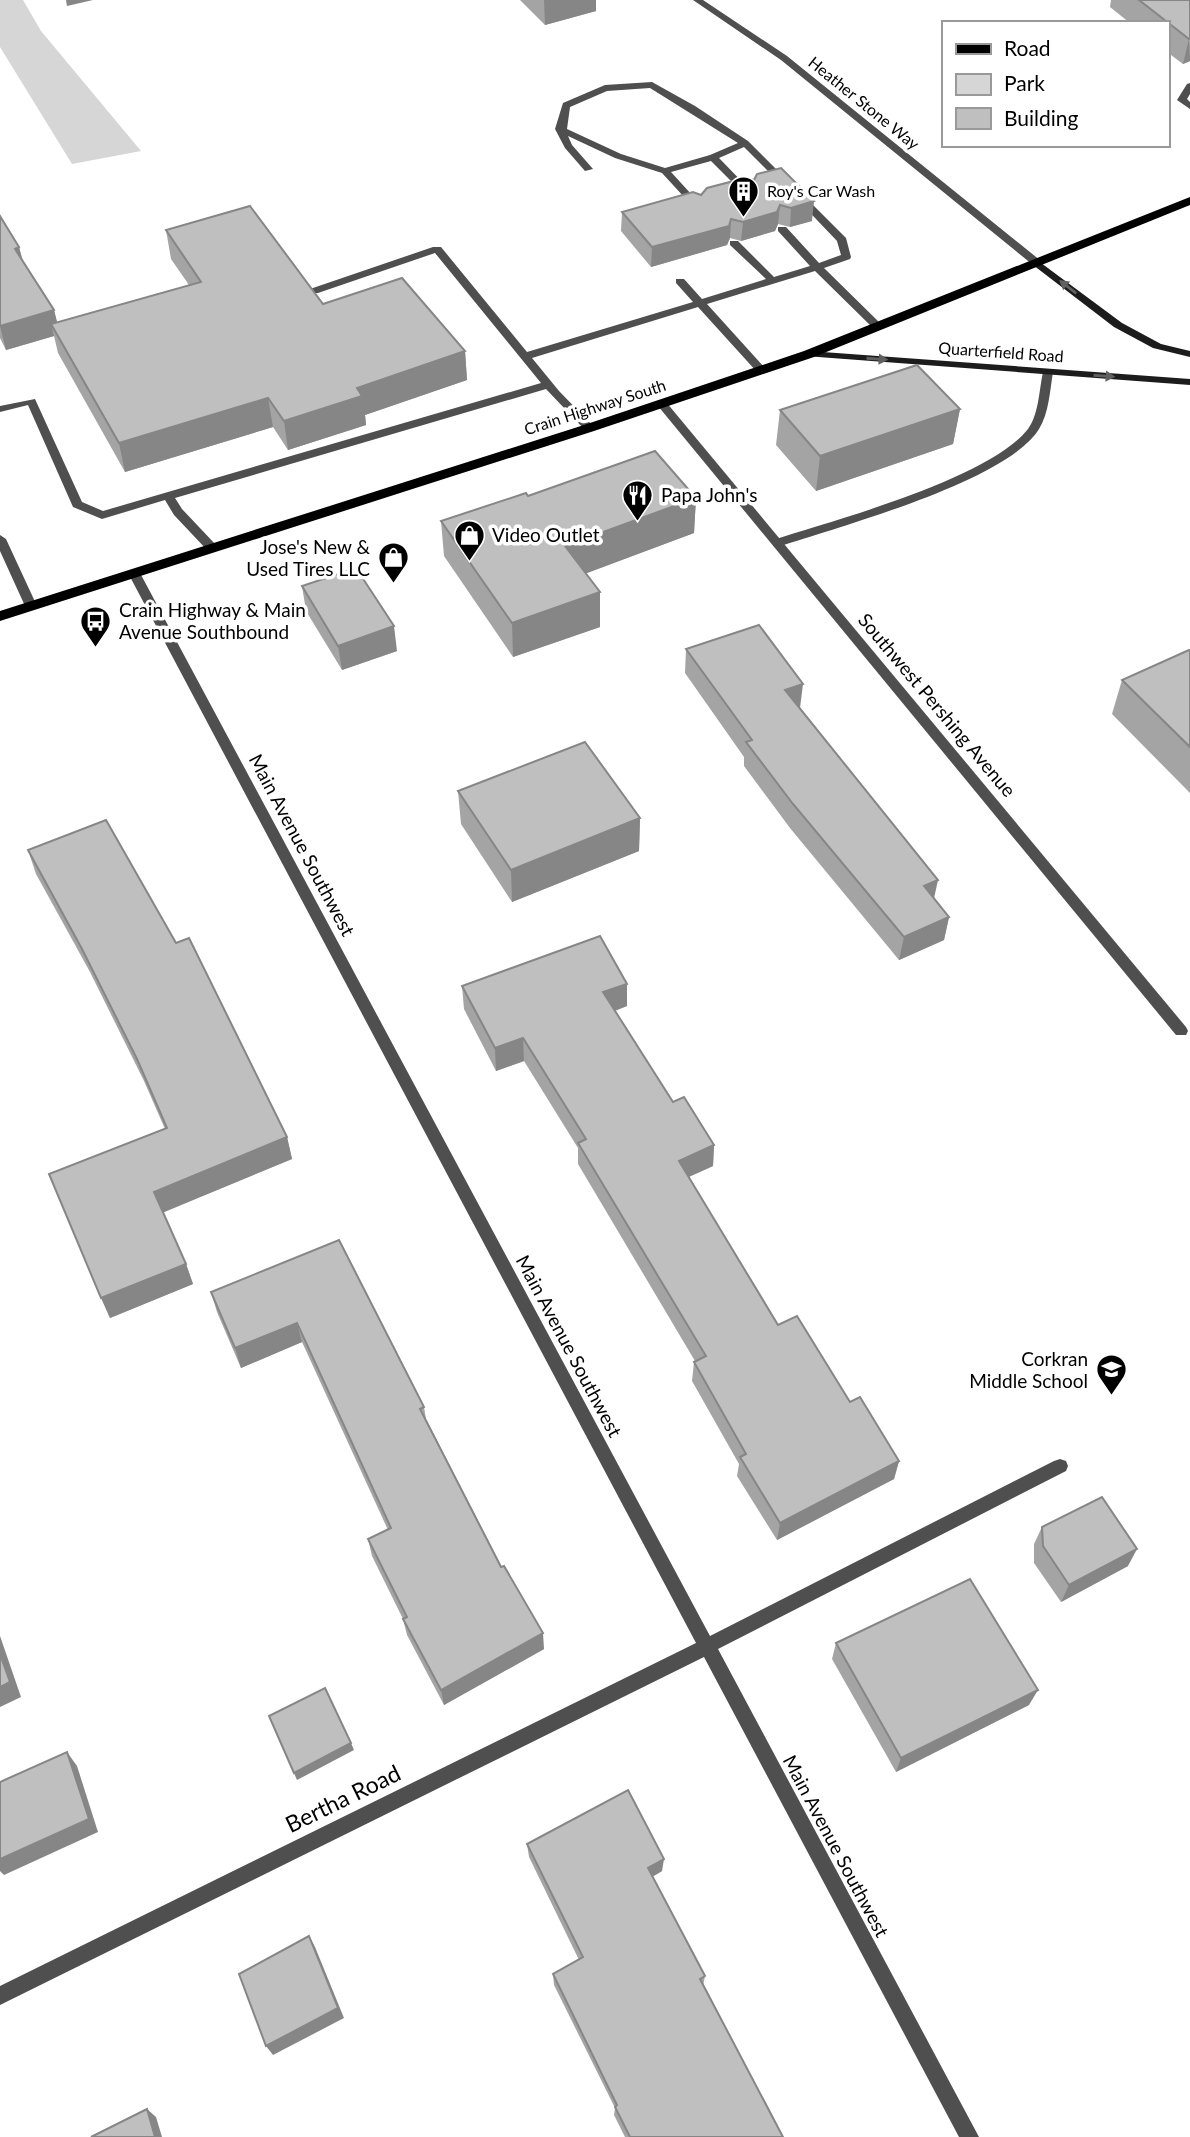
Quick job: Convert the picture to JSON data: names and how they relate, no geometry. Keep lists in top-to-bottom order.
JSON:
{
  "streets": {
    "main road": ["Quarterfield Road", "Crain Highway South"],
    "street": [
      "Heather Stone Way",
      "Southwest Pershing Avenue",
      "Main Avenue Southwest",
      "Bertha Road"
    ]
  },
  "crossings": [
    ["Heather Stone Way", "Crain Highway South"],
    ["Quarterfield Road", "Crain Highway South"],
    ["Crain Highway South", "Southwest Pershing Avenue"],
    ["Crain Highway South", "Main Avenue Southwest"],
    ["Main Avenue Southwest", "Bertha Road"]
  ],
  "one_way": ["Quarterfield Road"],
  "places": {
    "building": ["Roy's Car Wash"],
    "restaurant": ["Papa John's"],
    "shop": ["Video Outlet", "Jose's New & Used Tires LLC"],
    "bus stop": ["Crain Highway & Main Avenue Southbound"],
    "school or university": ["Corkran Middle School"]
  },
  "legend": ["Road", "Park", "Building"]
}
